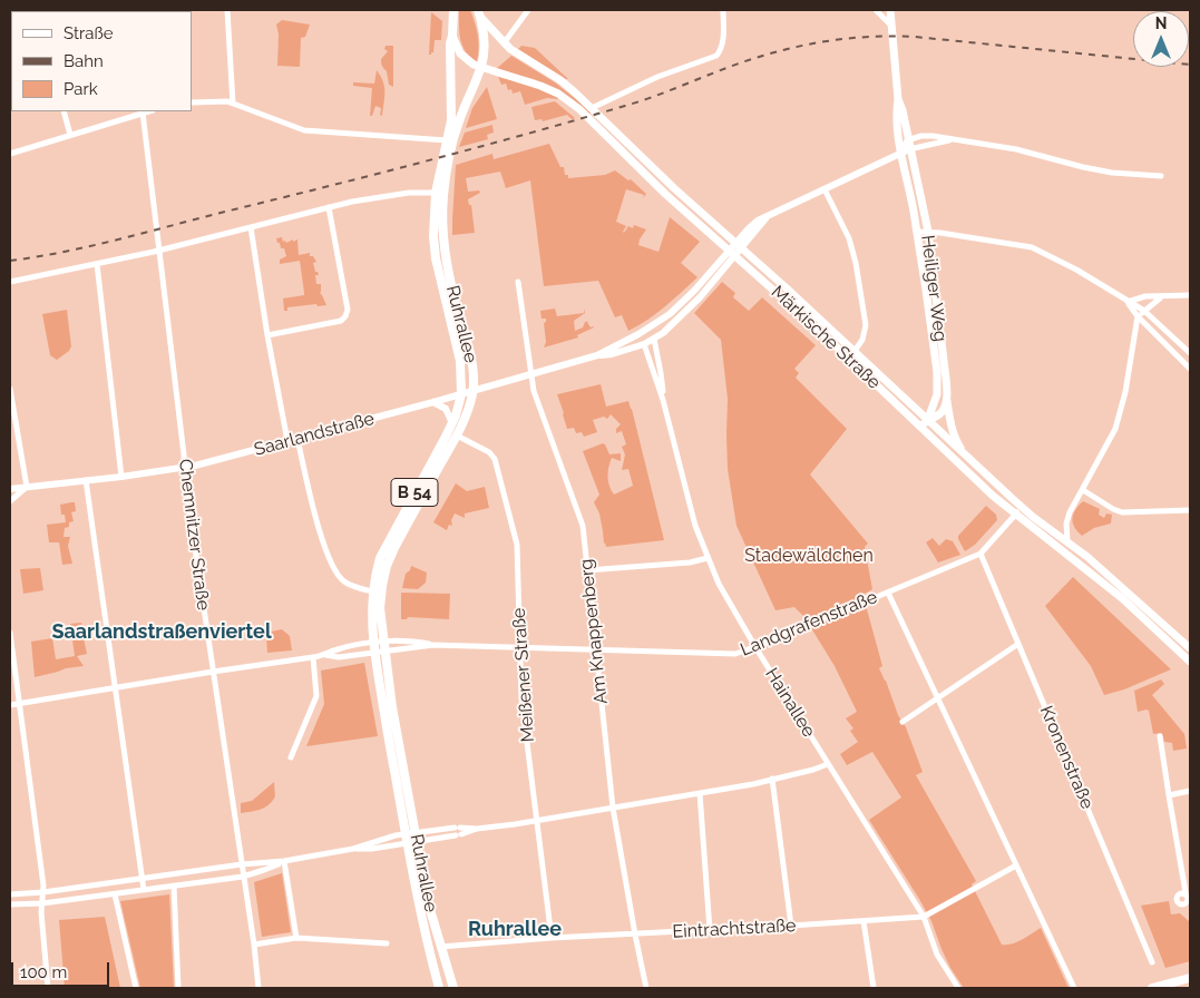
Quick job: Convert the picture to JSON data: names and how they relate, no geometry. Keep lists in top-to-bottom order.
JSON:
{
  "streets": {
    "main road": [
      "Heiliger Weg",
      "Ruhrallee",
      "Märkische Straße",
      "B 54"
    ],
    "street": [
      "Saarlandstraße",
      "Chemnitzer Straße",
      "Landgrafenstraße",
      "Am Knappenberg",
      "Meißener Straße",
      "Hainallee",
      "Kronenstraße",
      "Eintrachtstraße"
    ]
  },
  "crossings": [
    ["Heiliger Weg", "Märkische Straße"],
    ["Ruhrallee", "Märkische Straße"],
    ["Ruhrallee", "Saarlandstraße"],
    ["Ruhrallee", "Landgrafenstraße"],
    ["Ruhrallee", "Meißener Straße"],
    ["Ruhrallee", "Eintrachtstraße"],
    ["Märkische Straße", "Saarlandstraße"],
    ["Märkische Straße", "Landgrafenstraße"],
    ["Saarlandstraße", "Chemnitzer Straße"],
    ["Saarlandstraße", "Am Knappenberg"],
    ["Saarlandstraße", "Hainallee"],
    ["Chemnitzer Straße", "Landgrafenstraße"],
    ["Landgrafenstraße", "Am Knappenberg"],
    ["Landgrafenstraße", "Meißener Straße"],
    ["Landgrafenstraße", "Hainallee"],
    ["Landgrafenstraße", "Kronenstraße"],
    ["Am Knappenberg", "Eintrachtstraße"],
    ["Meißener Straße", "Eintrachtstraße"],
    ["Hainallee", "Eintrachtstraße"]
  ],
  "districts": ["Saarlandstraßenviertel", "Ruhrallee"],
  "parks": ["Stadewäldchen"],
  "legend": ["Straße", "Bahn", "Park"],
  "scale_bar": "100 m",
  "north": "top"
}
